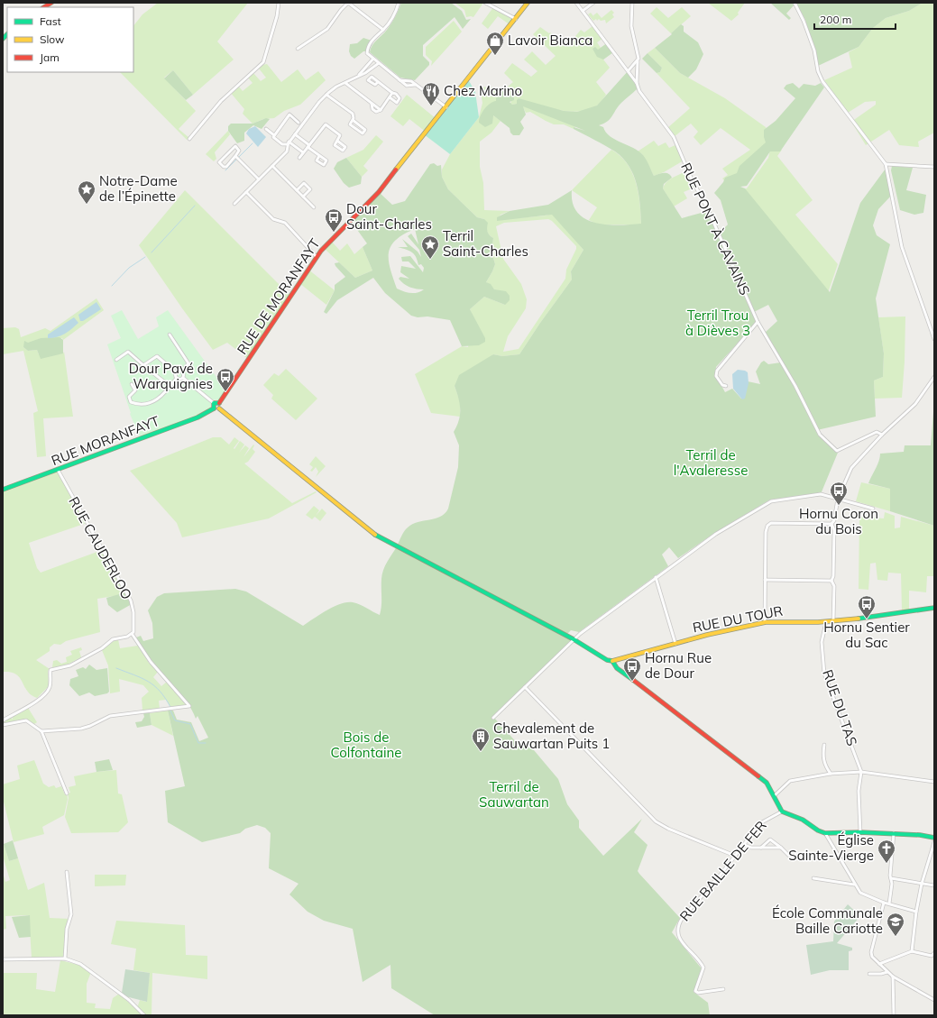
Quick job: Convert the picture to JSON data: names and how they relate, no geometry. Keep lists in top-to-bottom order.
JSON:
{
  "streets": {
    "street": [
      "RUE PONT À CAVAINS",
      "RUE DE MORANFAYT",
      "RUE MORANFAYT",
      "RUE CAUDERLOO",
      "RUE DU TOUR",
      "RUE DU TAS",
      "RUE BAILLE DE FER"
    ]
  },
  "crossings": [
    ["RUE MORANFAYT", "RUE CAUDERLOO"],
    ["RUE DU TOUR", "RUE DU TAS"]
  ],
  "parks": [
    "Terril Trou à Dièves 3",
    "Terril de l'Avaleresse",
    "Bois de Colfontaine",
    "Terril de Sauwartan"
  ],
  "places": {
    "shop": ["Lavoir Bianca"],
    "restaurant": ["Chez Marino"],
    "place": ["Notre-Dame de l’Épinette", "Terril Saint-Charles"],
    "bus stop": [
      "Dour Saint-Charles",
      "Dour Pavé de Warquignies",
      "Hornu Coron du Bois",
      "Hornu Sentier du Sac",
      "Hornu Rue de Dour"
    ],
    "building": ["Chevalement de Sauwartan Puits 1"],
    "church": ["Église Sainte-Vierge"],
    "school or university": ["École Communale Baille Cariotte"]
  },
  "legend": ["Fast", "Slow", "Jam"],
  "scale_bar": "200 m"
}
